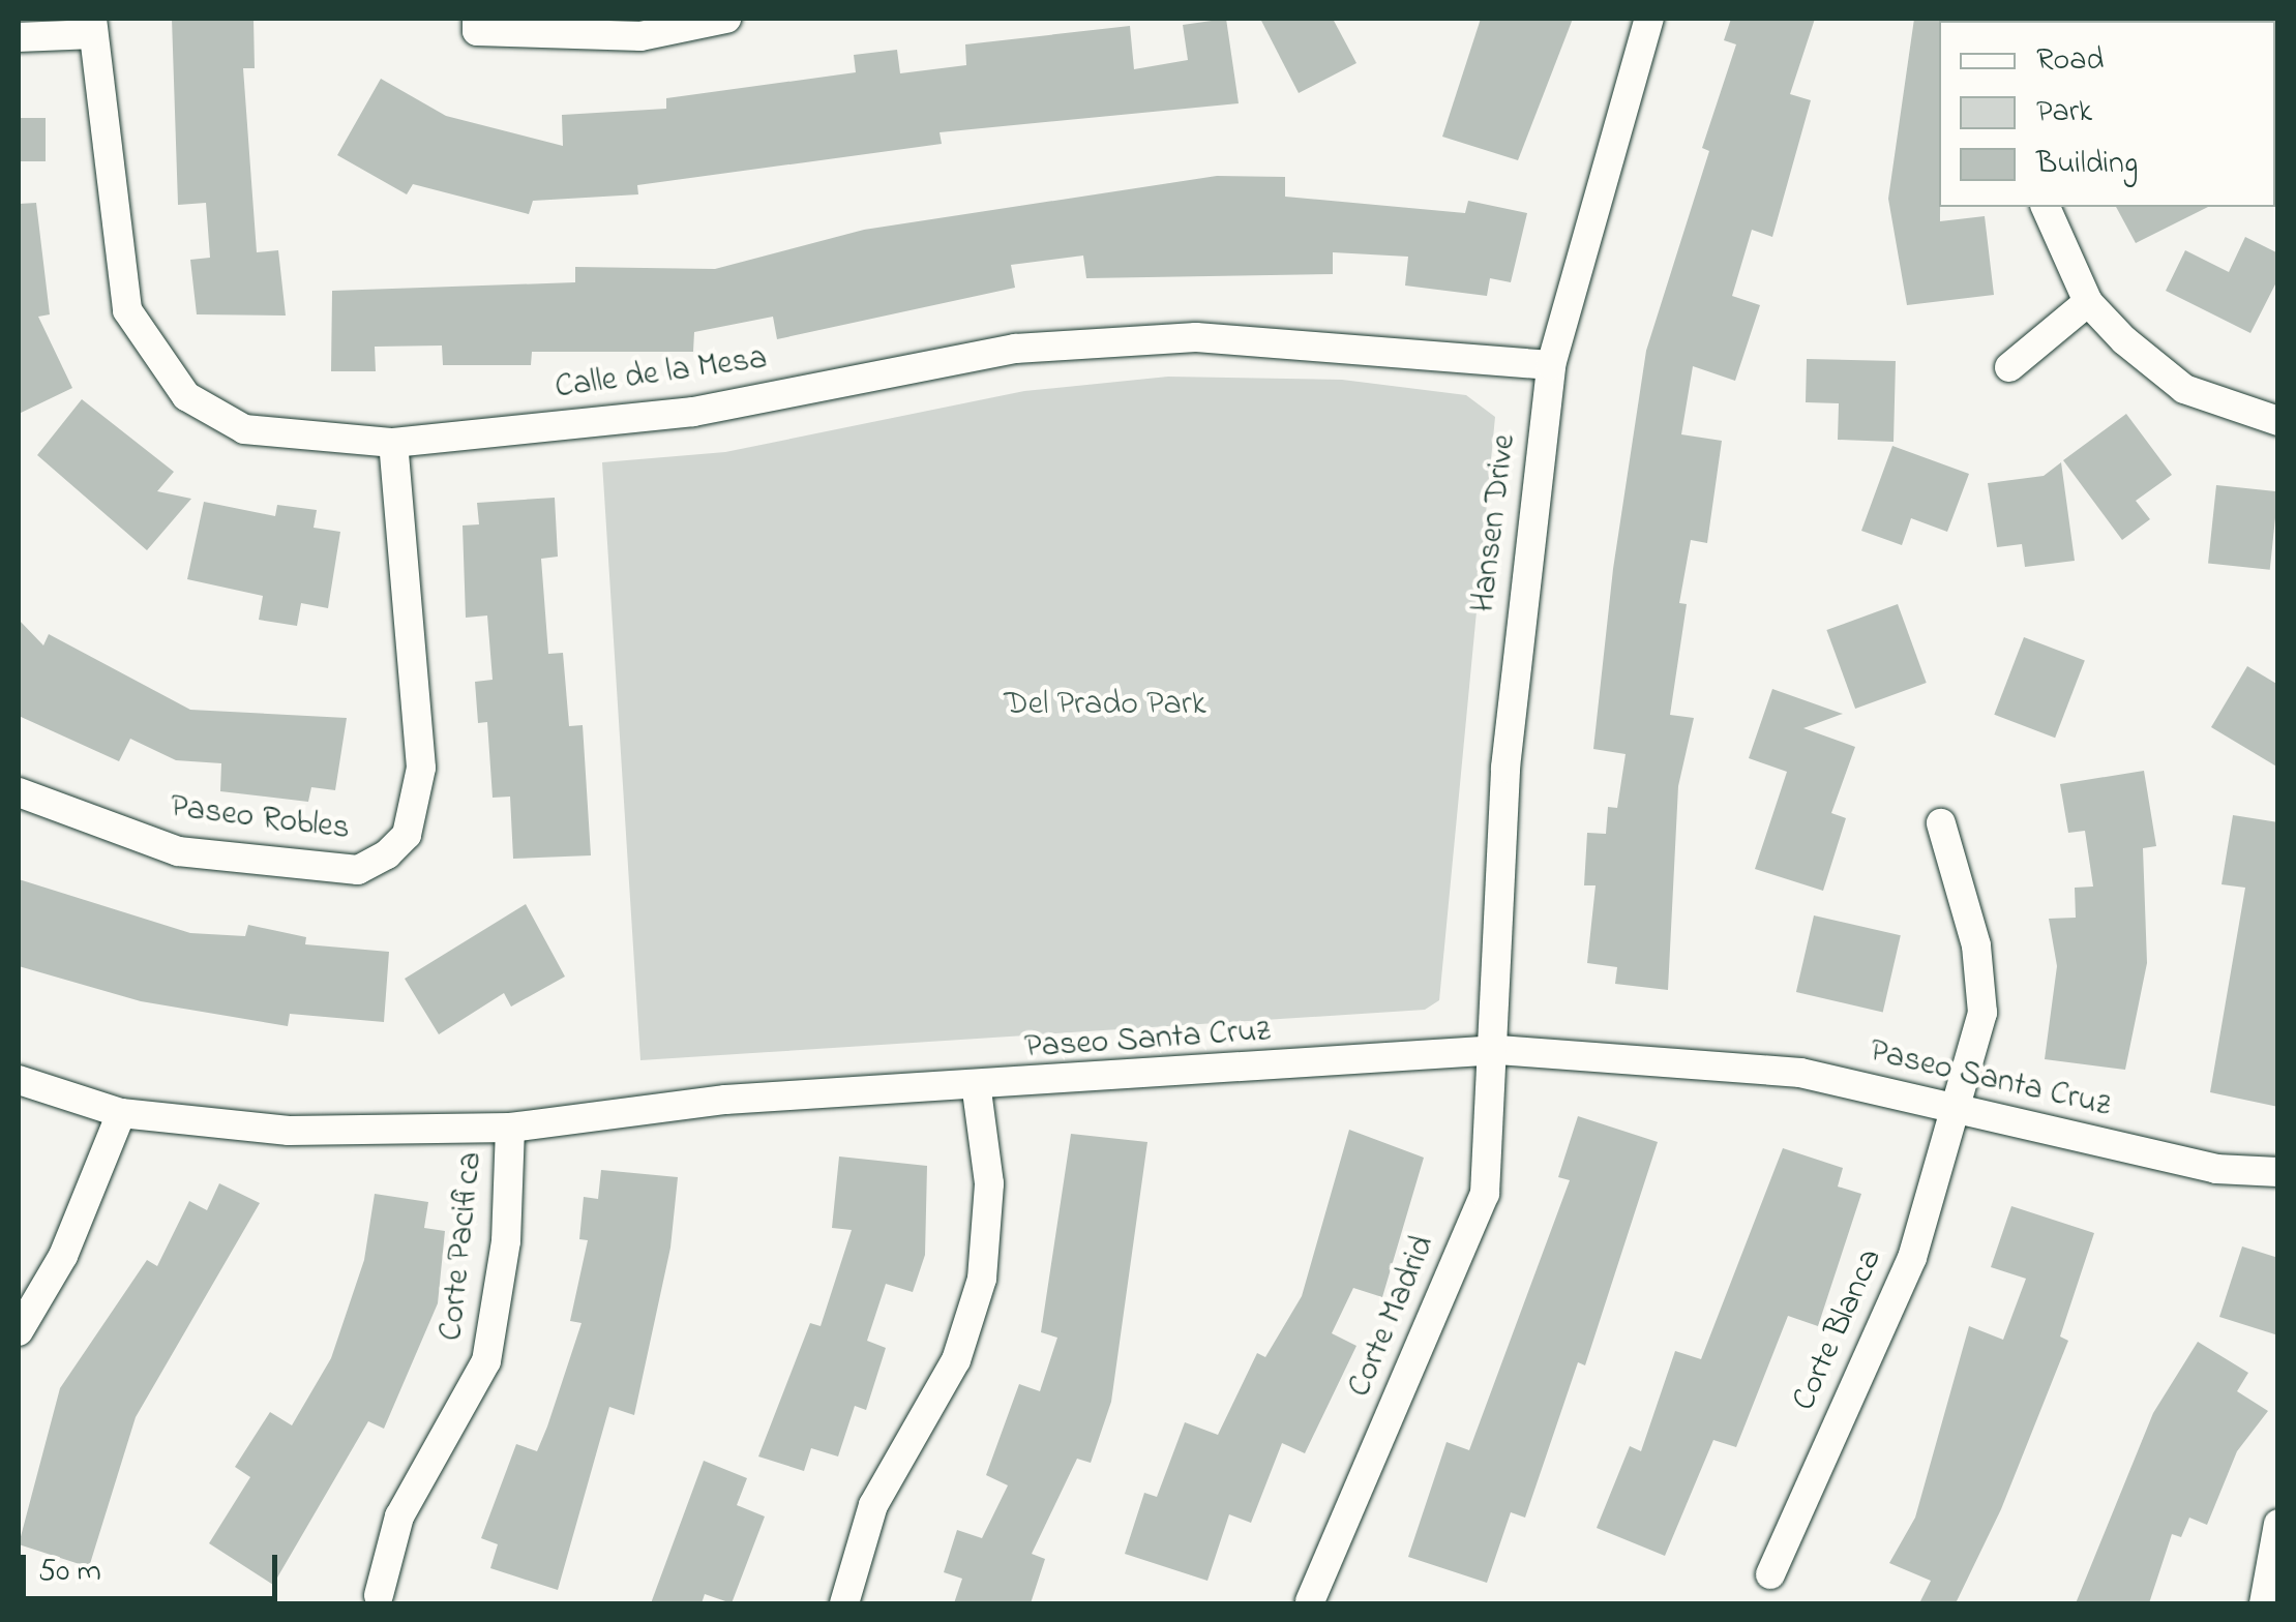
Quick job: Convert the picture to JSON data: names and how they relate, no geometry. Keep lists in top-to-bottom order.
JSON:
{
  "streets": {
    "street": [
      "Calle de la Mesa",
      "Hansen Drive",
      "Paseo Robles",
      "Paseo Santa Cruz",
      "Corte Pacifica",
      "Corte Madrid",
      "Corte Blanca"
    ]
  },
  "crossings": [
    ["Calle de la Mesa", "Hansen Drive"],
    ["Calle de la Mesa", "Paseo Robles"],
    ["Hansen Drive", "Paseo Santa Cruz"],
    ["Hansen Drive", "Corte Madrid"],
    ["Paseo Santa Cruz", "Corte Pacifica"],
    ["Paseo Santa Cruz", "Corte Madrid"],
    ["Paseo Santa Cruz", "Corte Blanca"]
  ],
  "parks": ["Del Prado Park"],
  "legend": ["Road", "Park", "Building"],
  "scale_bar": "50 m"
}
